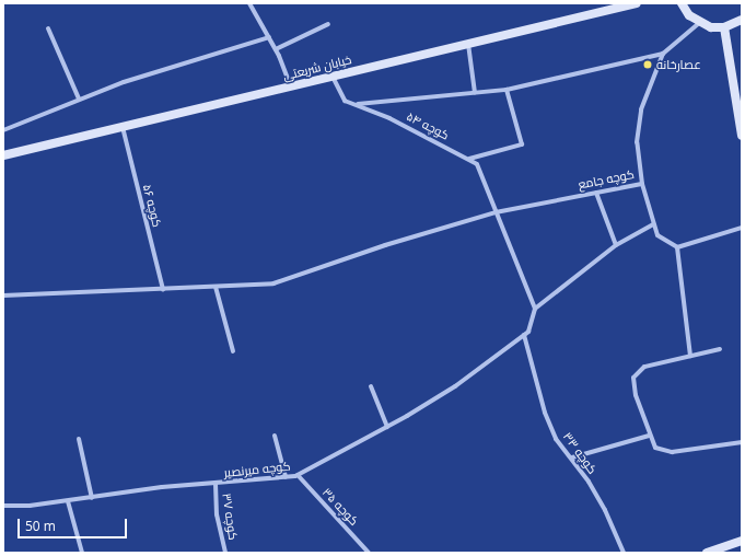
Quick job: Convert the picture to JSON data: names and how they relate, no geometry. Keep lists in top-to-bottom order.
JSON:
{
  "streets": {
    "street": [
      "خیابان شریعتی",
      "کوچه ۵۴",
      "کوچه جامع",
      "کوچه ۵۶",
      "کوچه ۳۳",
      "کوچه میرنصیر",
      "کوچه ۳۵",
      "کوچه ۳۷"
    ]
  },
  "crossings": [
    ["خیابان شریعتی", "کوچه ۵۴"],
    ["خیابان شریعتی", "کوچه ۵۶"],
    ["کوچه ۵۴", "کوچه جامع"],
    ["کوچه ۵۴", "کوچه میرنصیر"],
    ["کوچه جامع", "کوچه ۵۶"],
    ["کوچه ۳۳", "کوچه میرنصیر"],
    ["کوچه میرنصیر", "کوچه ۳۵"],
    ["کوچه میرنصیر", "کوچه ۳۷"]
  ],
  "places": ["عصارخانه"],
  "scale_bar": "50 m"
}
